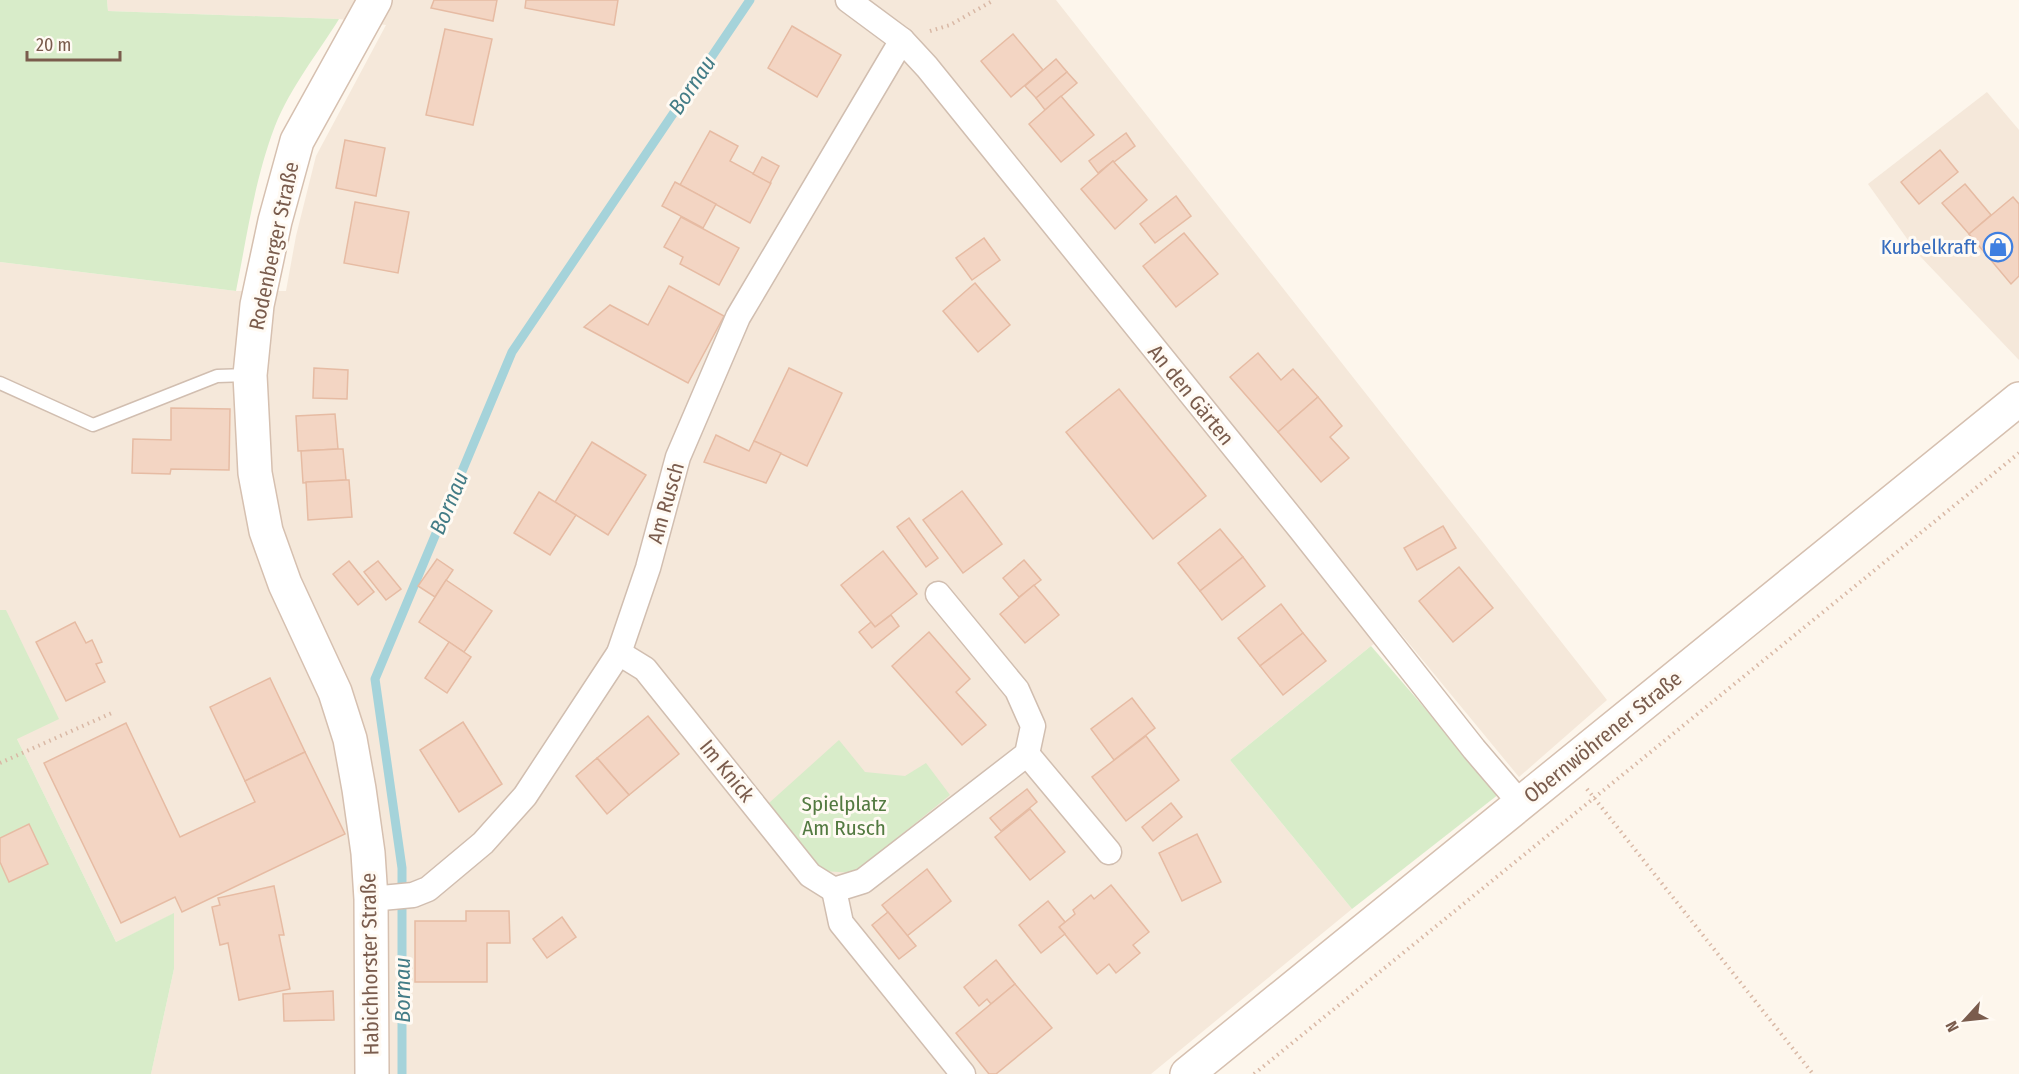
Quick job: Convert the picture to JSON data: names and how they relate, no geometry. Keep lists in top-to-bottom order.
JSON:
{
  "streets": {
    "main road": ["Rodenberger Straße", "Obernwöhrener Straße", "Habichhorster Straße"],
    "street": ["An den Gärten", "Am Rusch", "Im Knick"]
  },
  "crossings": [
    ["Rodenberger Straße", "Habichhorster Straße"],
    ["An den Gärten", "Am Rusch"],
    ["An den Gärten", "Obernwöhrener Straße"],
    ["Am Rusch", "Im Knick"],
    ["Am Rusch", "Habichhorster Straße"]
  ],
  "water": ["Bornau"],
  "parks": ["Spielplatz Am Rusch"],
  "places": {
    "shop": ["Kurbelkraft"]
  },
  "scale_bar": "20 m",
  "north": "bottom left"
}
